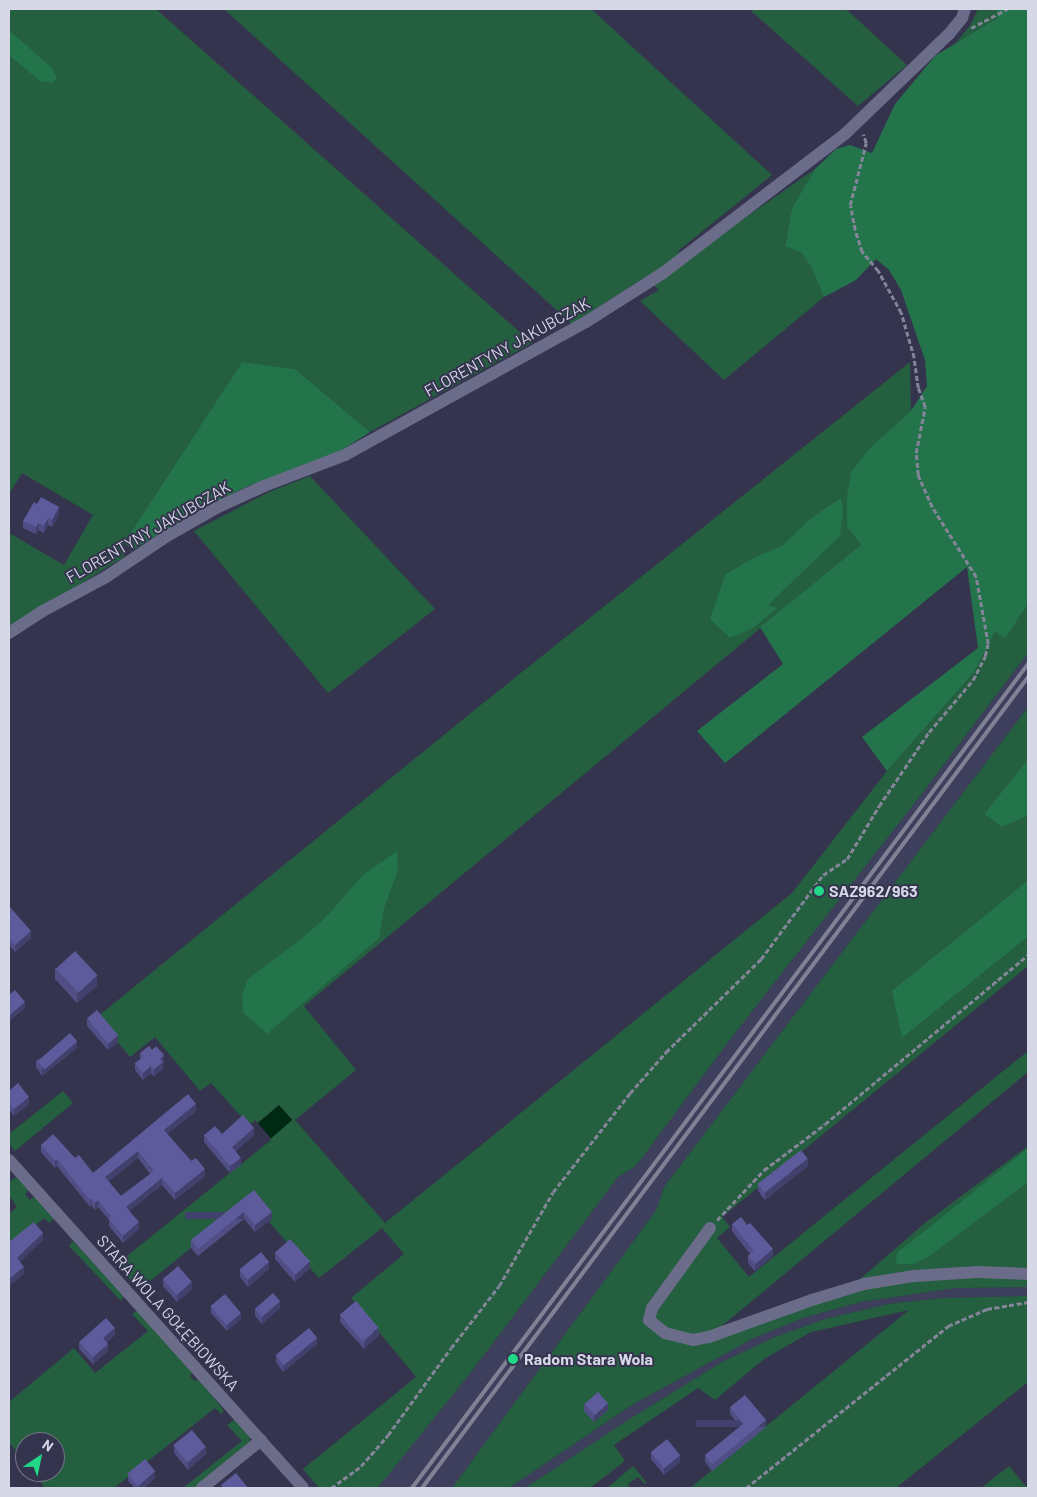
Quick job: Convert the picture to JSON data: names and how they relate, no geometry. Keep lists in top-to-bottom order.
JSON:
{
  "streets": {
    "street": ["FLORENTYNY JAKUBCZAK", "STARA WOLA GOŁĘBIOWSKA"]
  },
  "places": ["SAZ962/963", "Radom Stara Wola"],
  "north": "top right"
}
